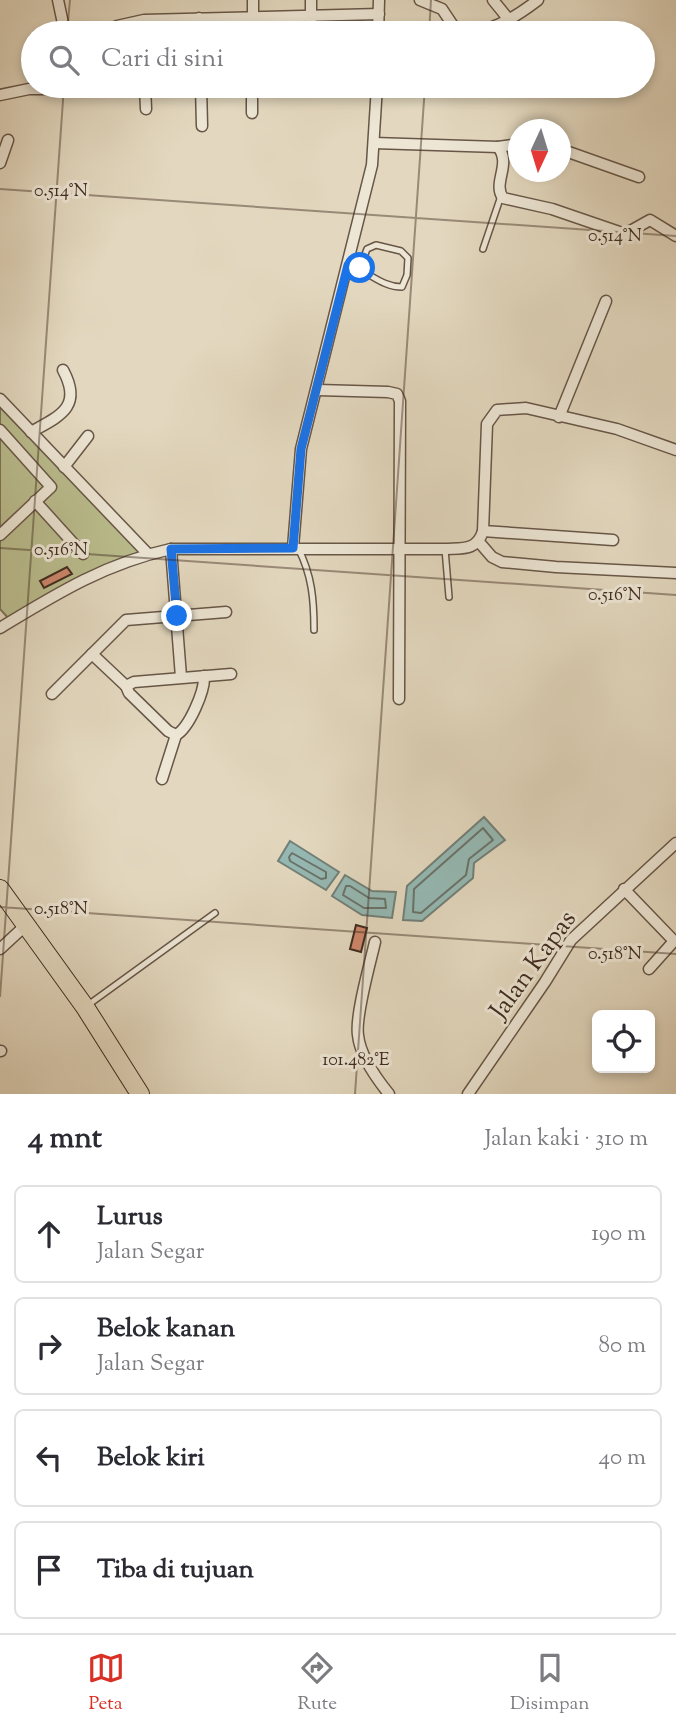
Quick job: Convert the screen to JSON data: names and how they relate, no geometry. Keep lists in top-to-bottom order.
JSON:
{
  "streets": {
    "street": ["Jalan Kapas"]
  },
  "north": "bottom",
  "page": {
    "search": "Cari di sini",
    "heading": ["4 mnt", "Jalan kaki · 310 m"],
    "list": [
      ["Lurus", "Jalan Segar", "190 m"],
      ["Belok kanan", "Jalan Segar", "80 m"],
      ["Belok kiri", "40 m"],
      "Tiba di tujuan"
    ],
    "nav": ["Peta", "Rute", "Disimpan"]
  },
  "coordinates": [
    "0.514°N",
    "0.516°N",
    "0.518°N",
    "101.482°E"
  ]
}
